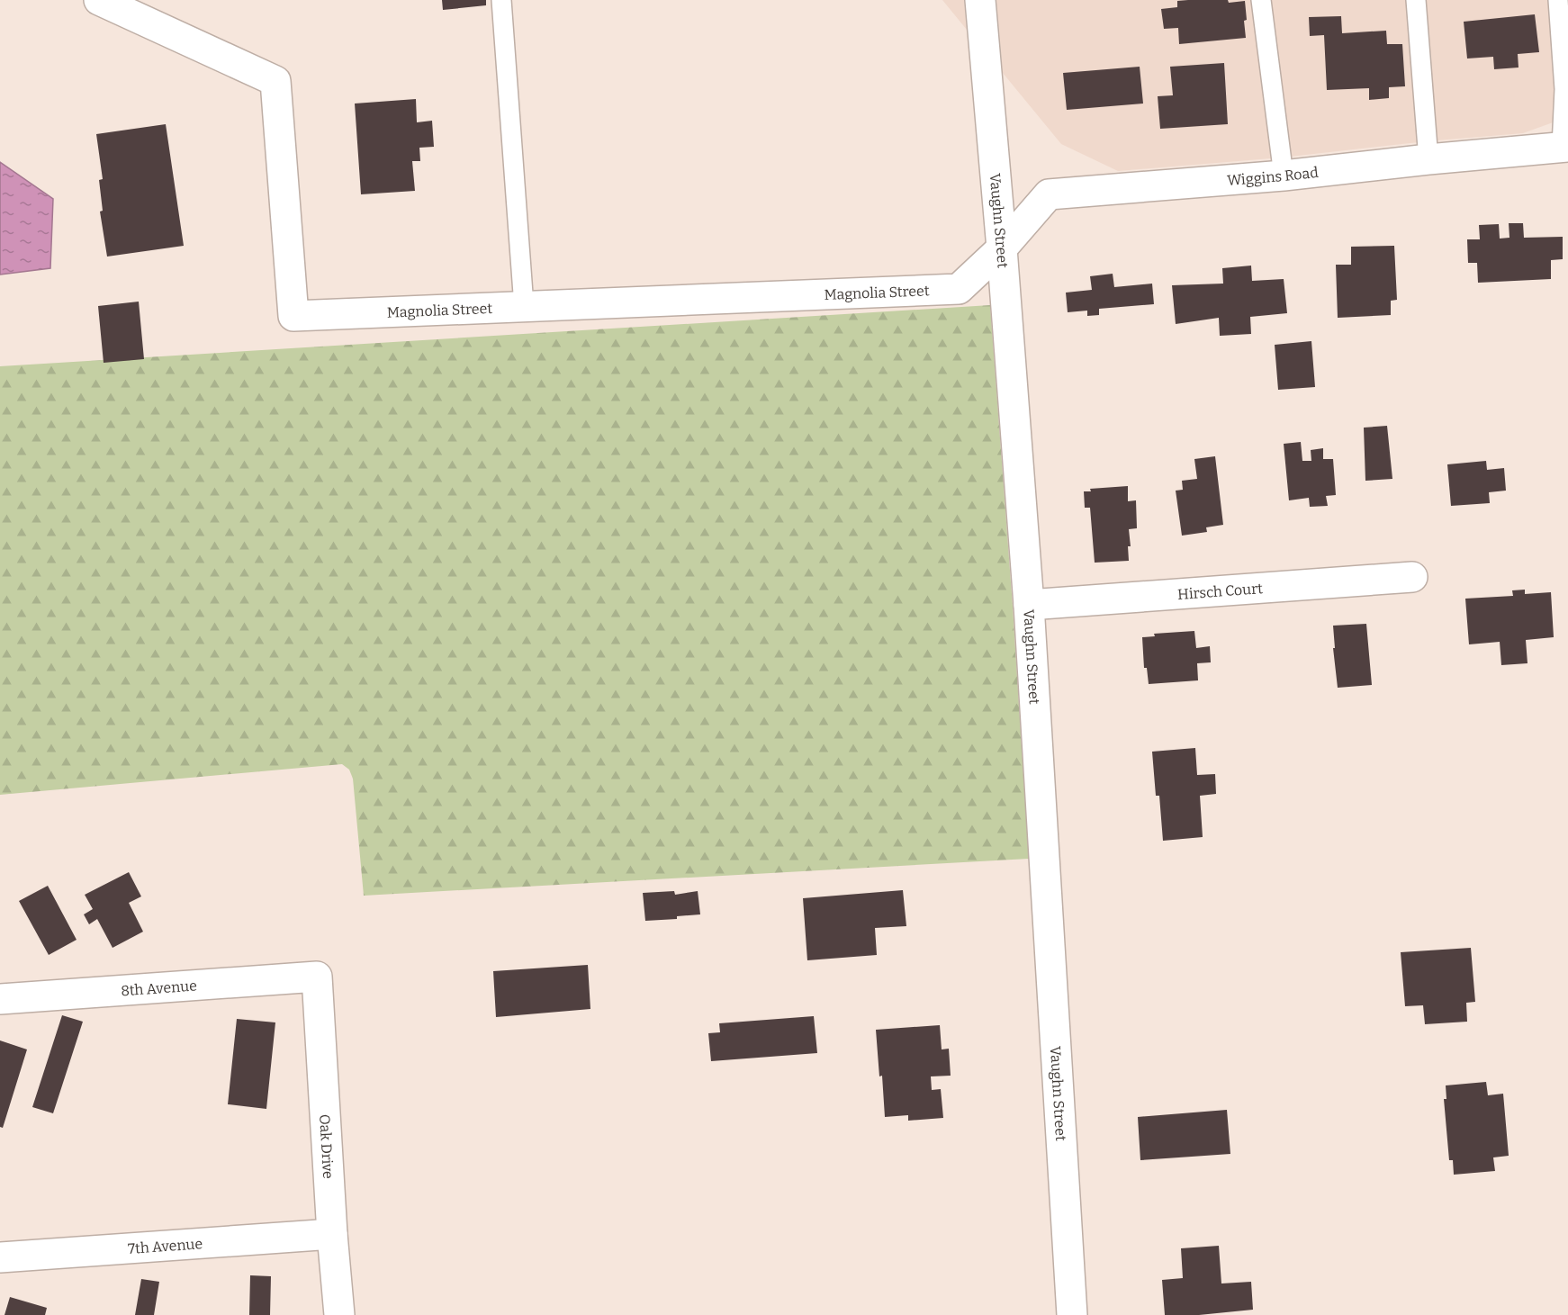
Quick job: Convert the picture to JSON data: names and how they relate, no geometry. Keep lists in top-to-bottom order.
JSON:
{
  "streets": {
    "street": [
      "Wiggins Road",
      "Vaughn Street",
      "Magnolia Street",
      "Hirsch Court",
      "8th Avenue",
      "Oak Drive",
      "7th Avenue"
    ]
  },
  "crossings": [
    ["Wiggins Road", "Vaughn Street"],
    ["Wiggins Road", "Magnolia Street"],
    ["Vaughn Street", "Magnolia Street"],
    ["Vaughn Street", "Hirsch Court"],
    ["8th Avenue", "Oak Drive"],
    ["Oak Drive", "7th Avenue"]
  ]
}
